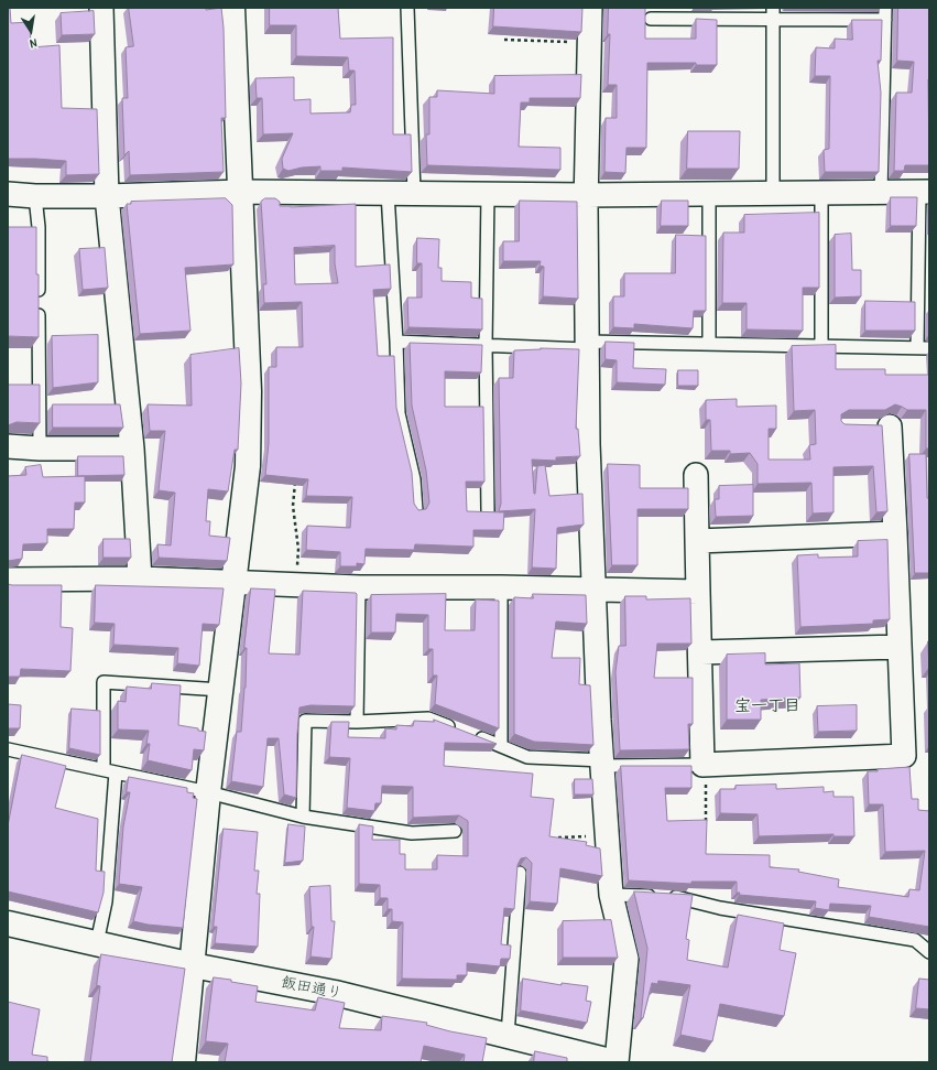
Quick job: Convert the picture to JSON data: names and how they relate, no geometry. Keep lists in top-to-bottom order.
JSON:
{
  "streets": {
    "street": ["飯田通り"]
  },
  "districts": ["宝一丁目"],
  "north": "bottom"
}
